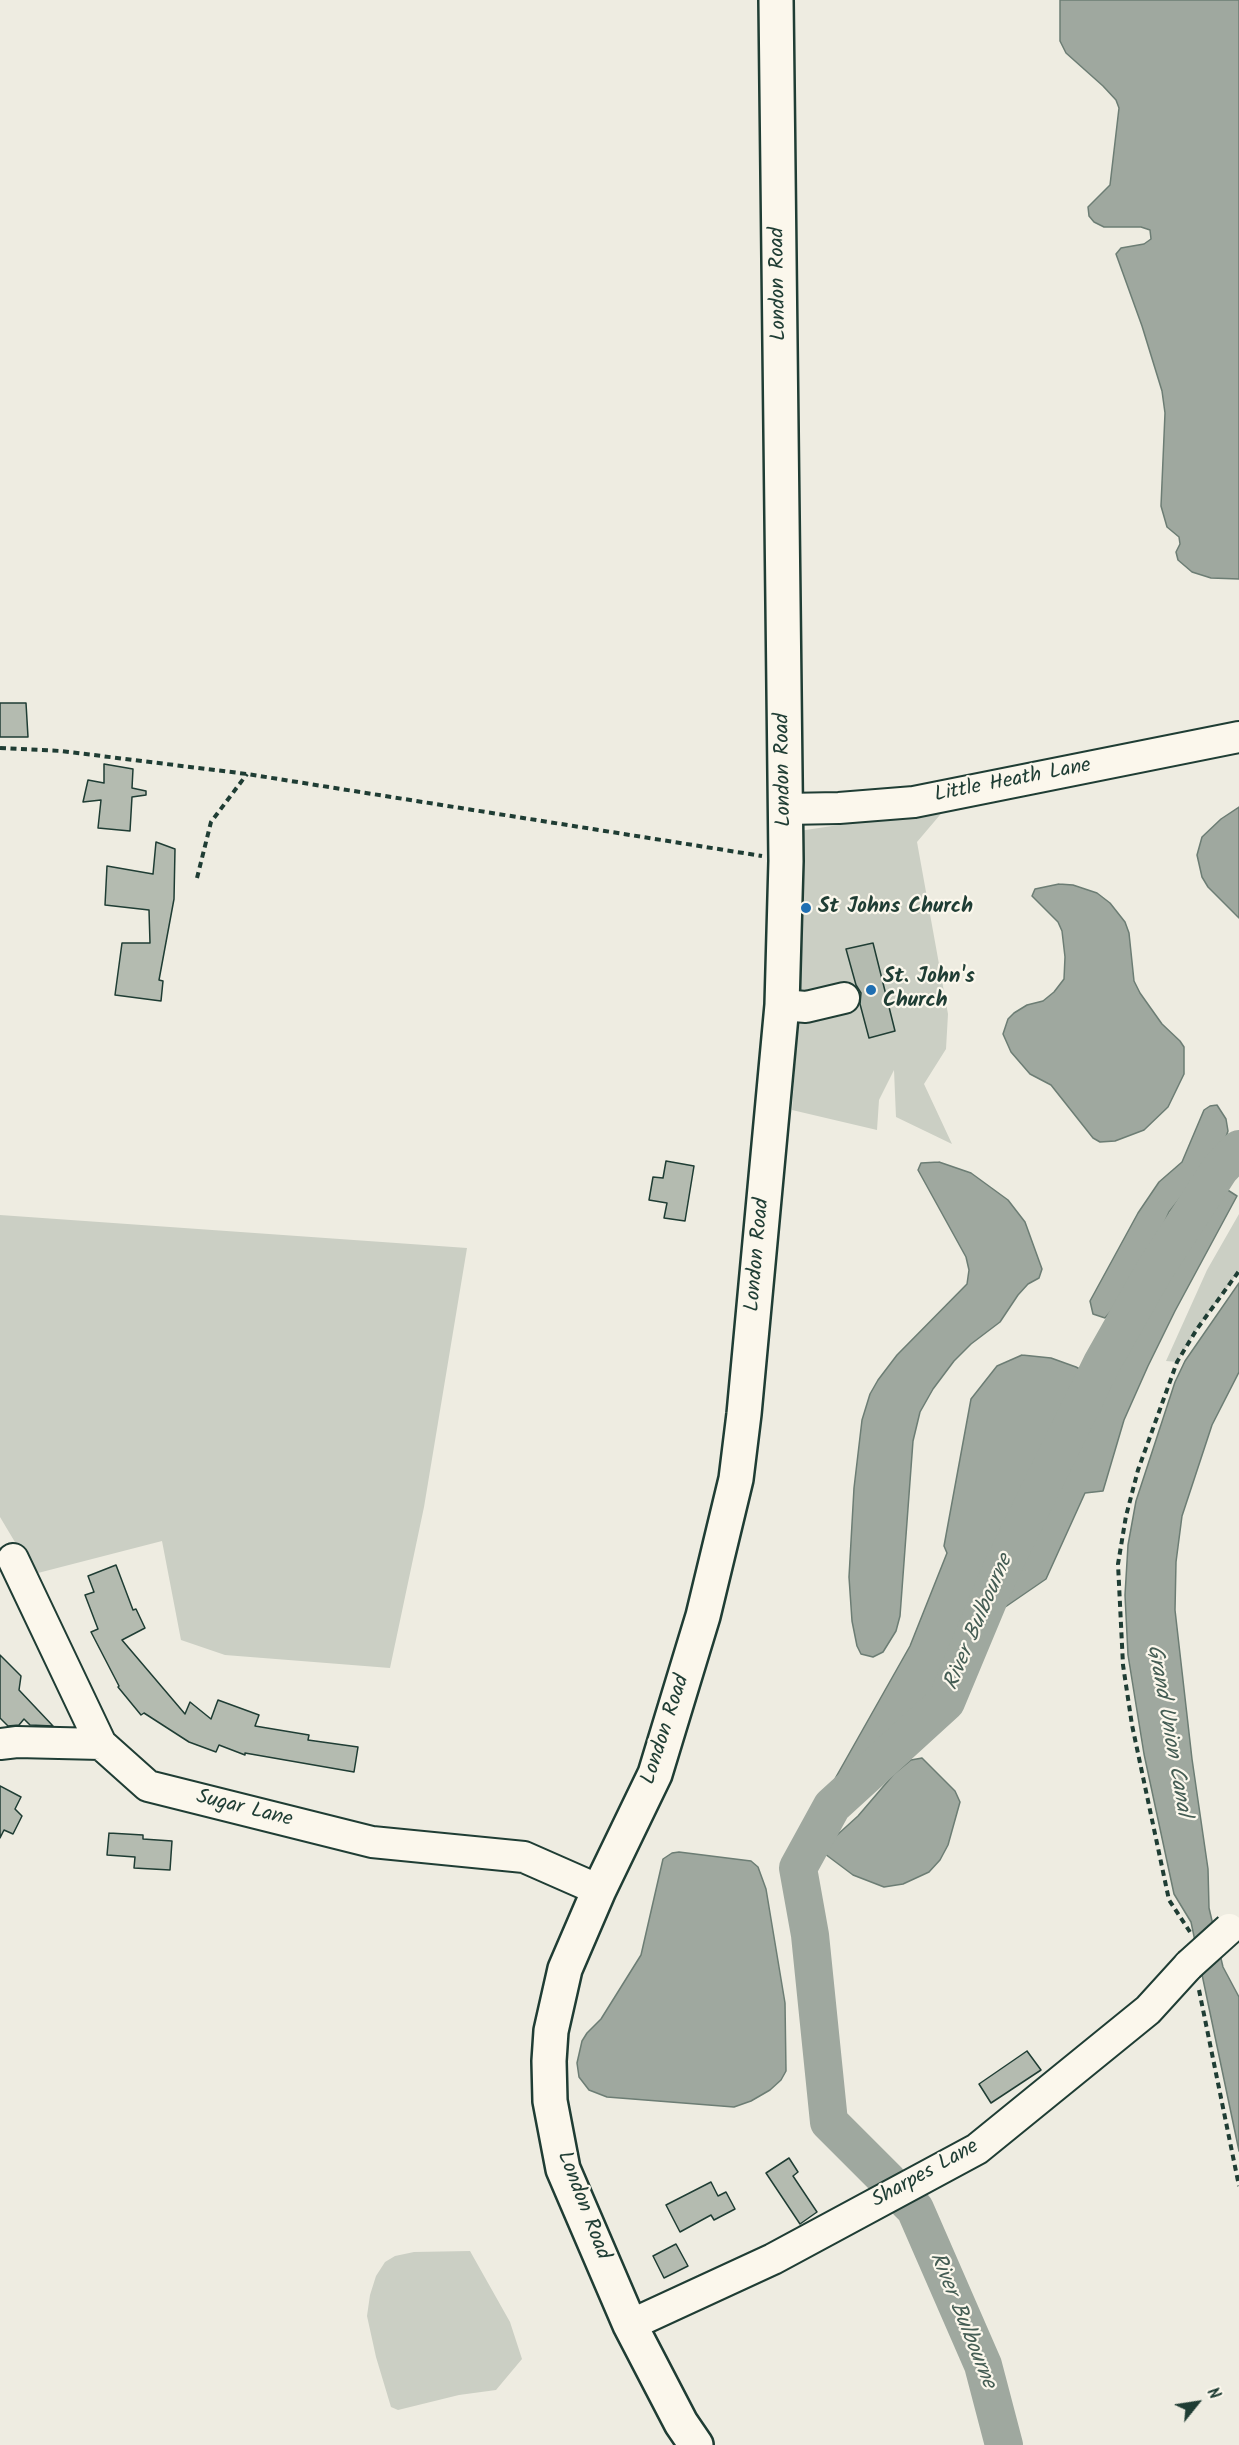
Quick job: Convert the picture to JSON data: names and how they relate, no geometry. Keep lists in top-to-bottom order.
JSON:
{
  "streets": {
    "main road": ["London Road"],
    "street": ["Little Heath Lane", "Sugar Lane", "Sharpes Lane"]
  },
  "crossings": [
    ["London Road", "Little Heath Lane"],
    ["London Road", "Sugar Lane"],
    ["London Road", "Sharpes Lane"]
  ],
  "water": ["River Bulbourne", "Grand Union Canal"],
  "places": ["St Johns Church", "St. John's Church"],
  "north": "top right"
}
